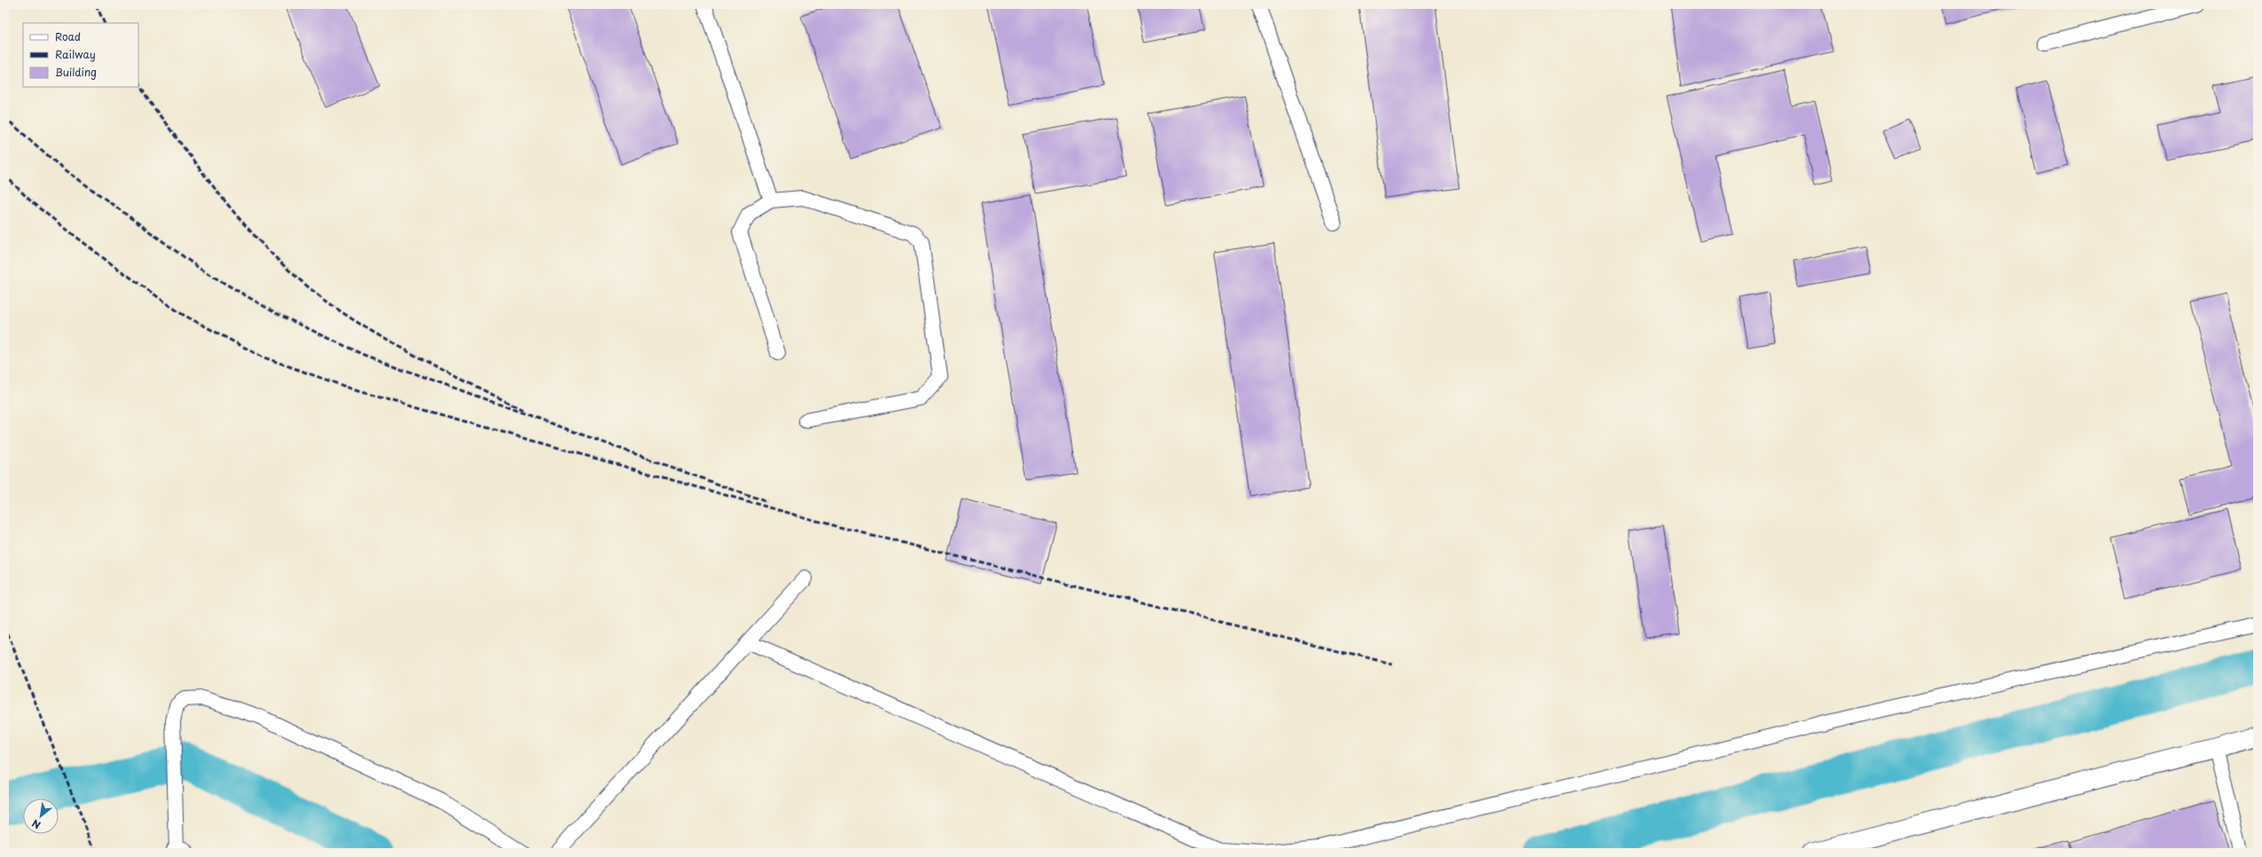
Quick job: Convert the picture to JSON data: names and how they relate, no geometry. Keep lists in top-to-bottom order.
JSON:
{
  "legend": ["Road", "Railway", "Building"],
  "north": "bottom left"
}
